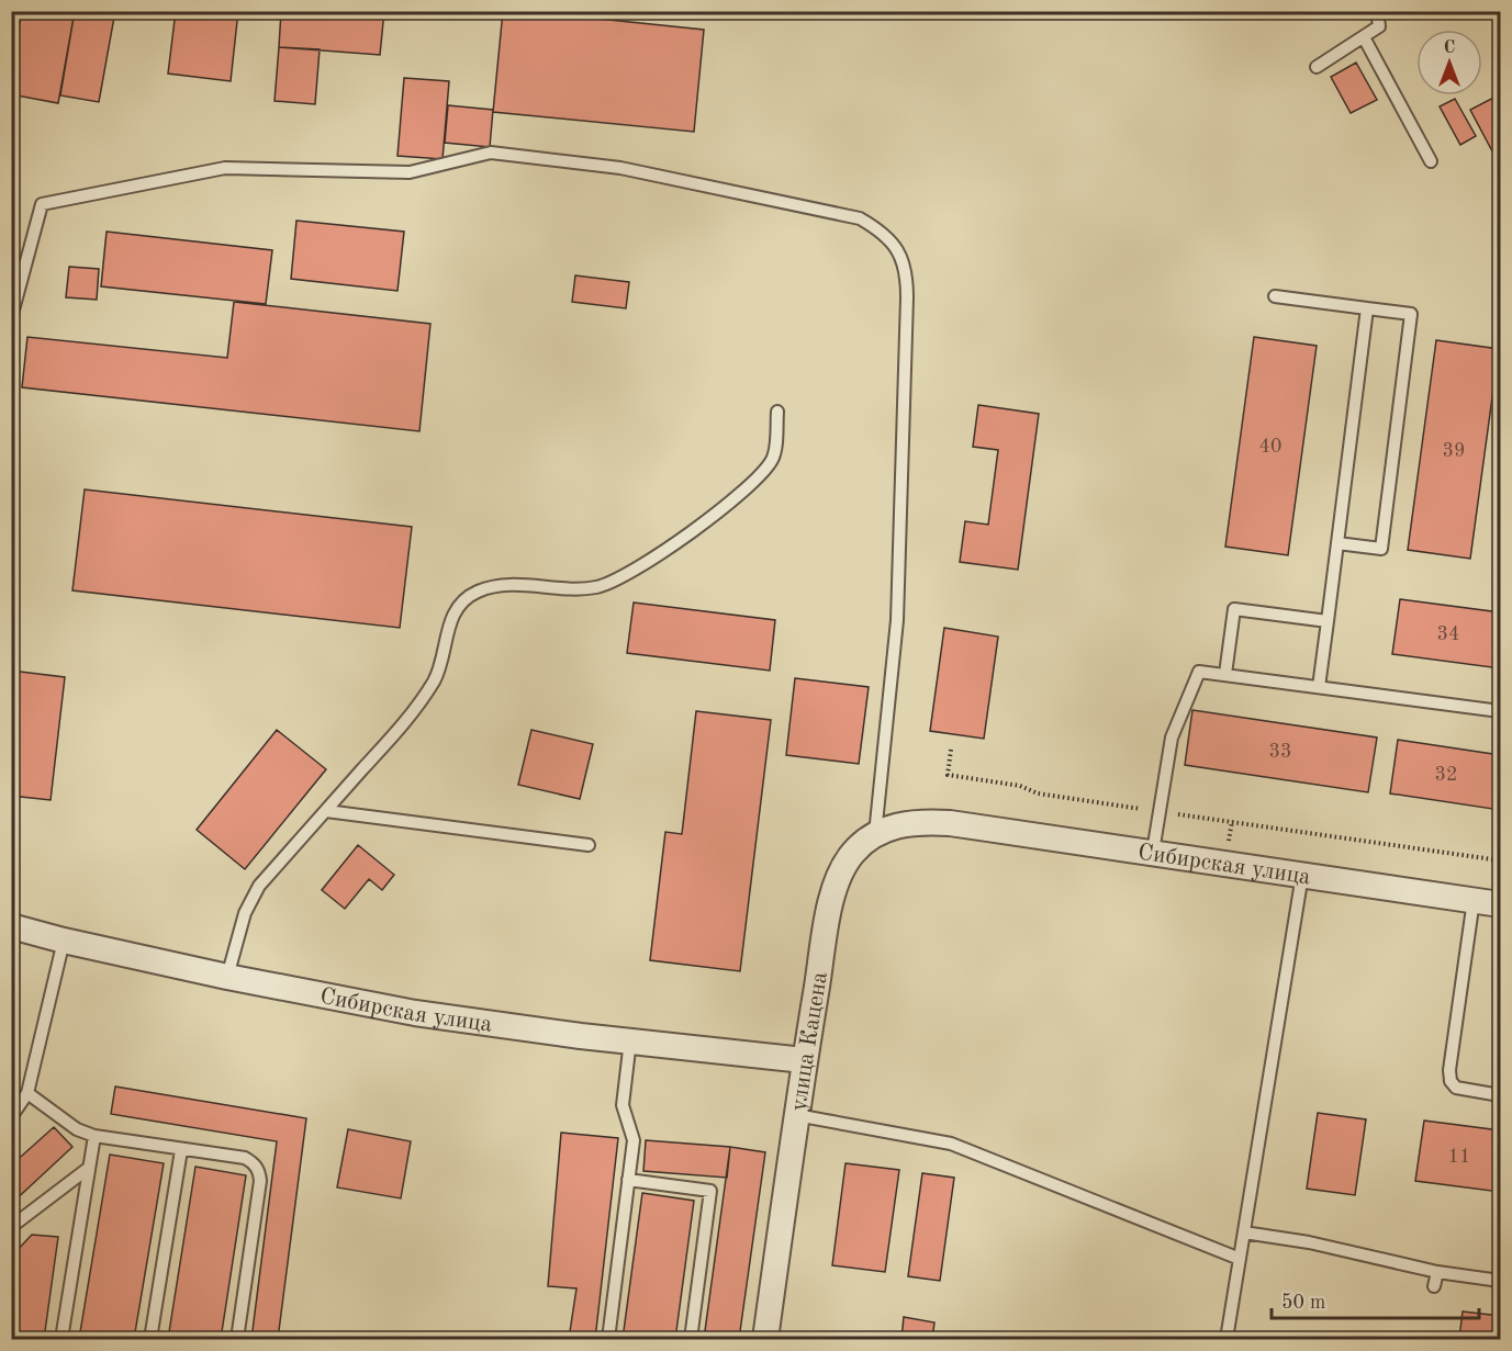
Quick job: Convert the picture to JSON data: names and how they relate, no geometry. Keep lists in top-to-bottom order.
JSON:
{
  "streets": {
    "street": ["Сибирская улица", "улица Кацена"]
  },
  "crossings": [
    ["Сибирская улица", "улица Кацена"]
  ],
  "house_numbers": [
    "40",
    "39",
    "34",
    "33",
    "32",
    "11"
  ],
  "scale_bar": "50 m",
  "north": "top"
}
